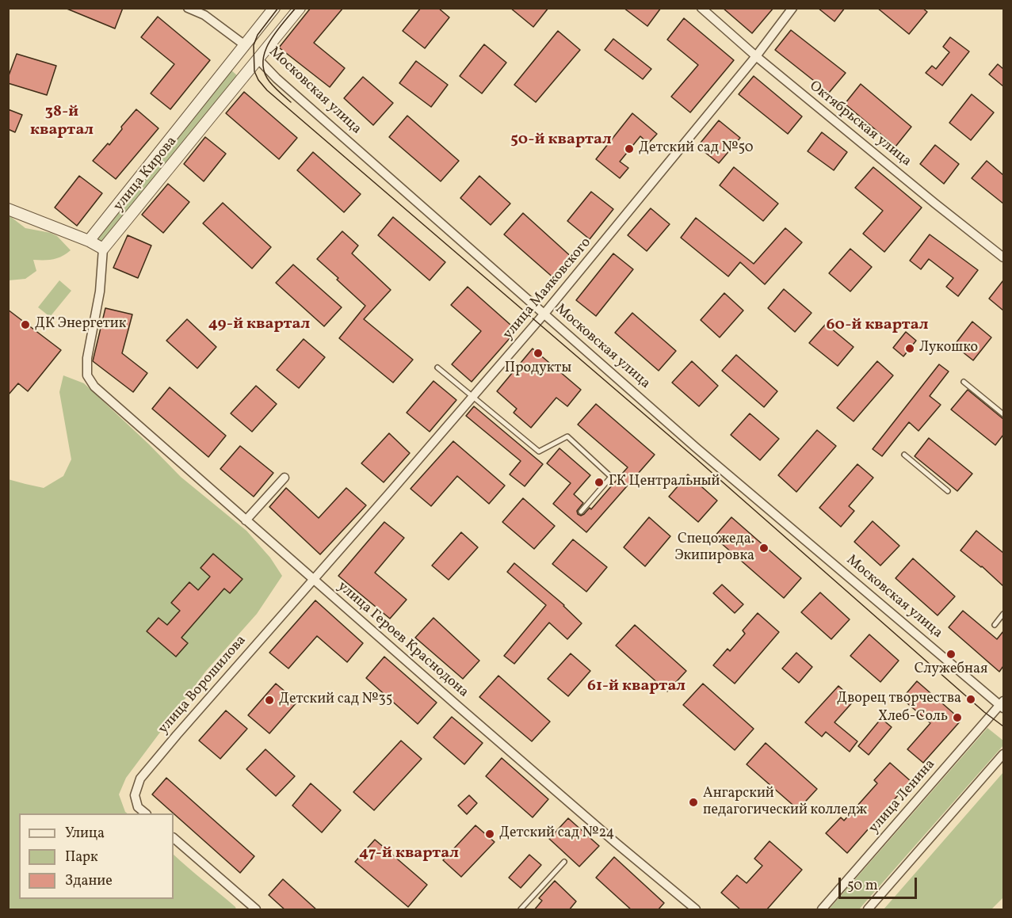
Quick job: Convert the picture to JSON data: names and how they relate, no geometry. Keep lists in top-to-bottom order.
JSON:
{
  "streets": {
    "street": [
      "Московская улица",
      "Октябрьская улица",
      "улица Кирова",
      "улица Маяковского",
      "улица Героев Краснодона",
      "улица Ворошилова",
      "улица Ленина"
    ]
  },
  "crossings": [
    ["Московская улица", "улица Кирова"],
    ["Московская улица", "улица Маяковского"],
    ["Московская улица", "улица Ленина"],
    ["Октябрьская улица", "улица Маяковского"],
    ["улица Кирова", "улица Героев Краснодона"],
    ["улица Маяковского", "улица Героев Краснодона"],
    ["улица Маяковского", "улица Ворошилова"],
    ["улица Героев Краснодона", "улица Ворошилова"]
  ],
  "districts": [
    "38-й квартал",
    "50-й квартал",
    "49-й квартал",
    "60-й квартал",
    "61-й квартал",
    "47-й квартал"
  ],
  "places": [
    "Детский сад №50",
    "ДК Энергетик",
    "Лукошко",
    "Продукты",
    "ГК Центральный",
    "Спецожеда. Экипировка",
    "Служебная",
    "Дворец творчества",
    "Детский сад №35",
    "Хлеб-Соль",
    "Ангарский педагогический колледж",
    "Детский сад №24"
  ],
  "legend": ["Улица", "Парк", "Здание"],
  "scale_bar": "50 m"
}
